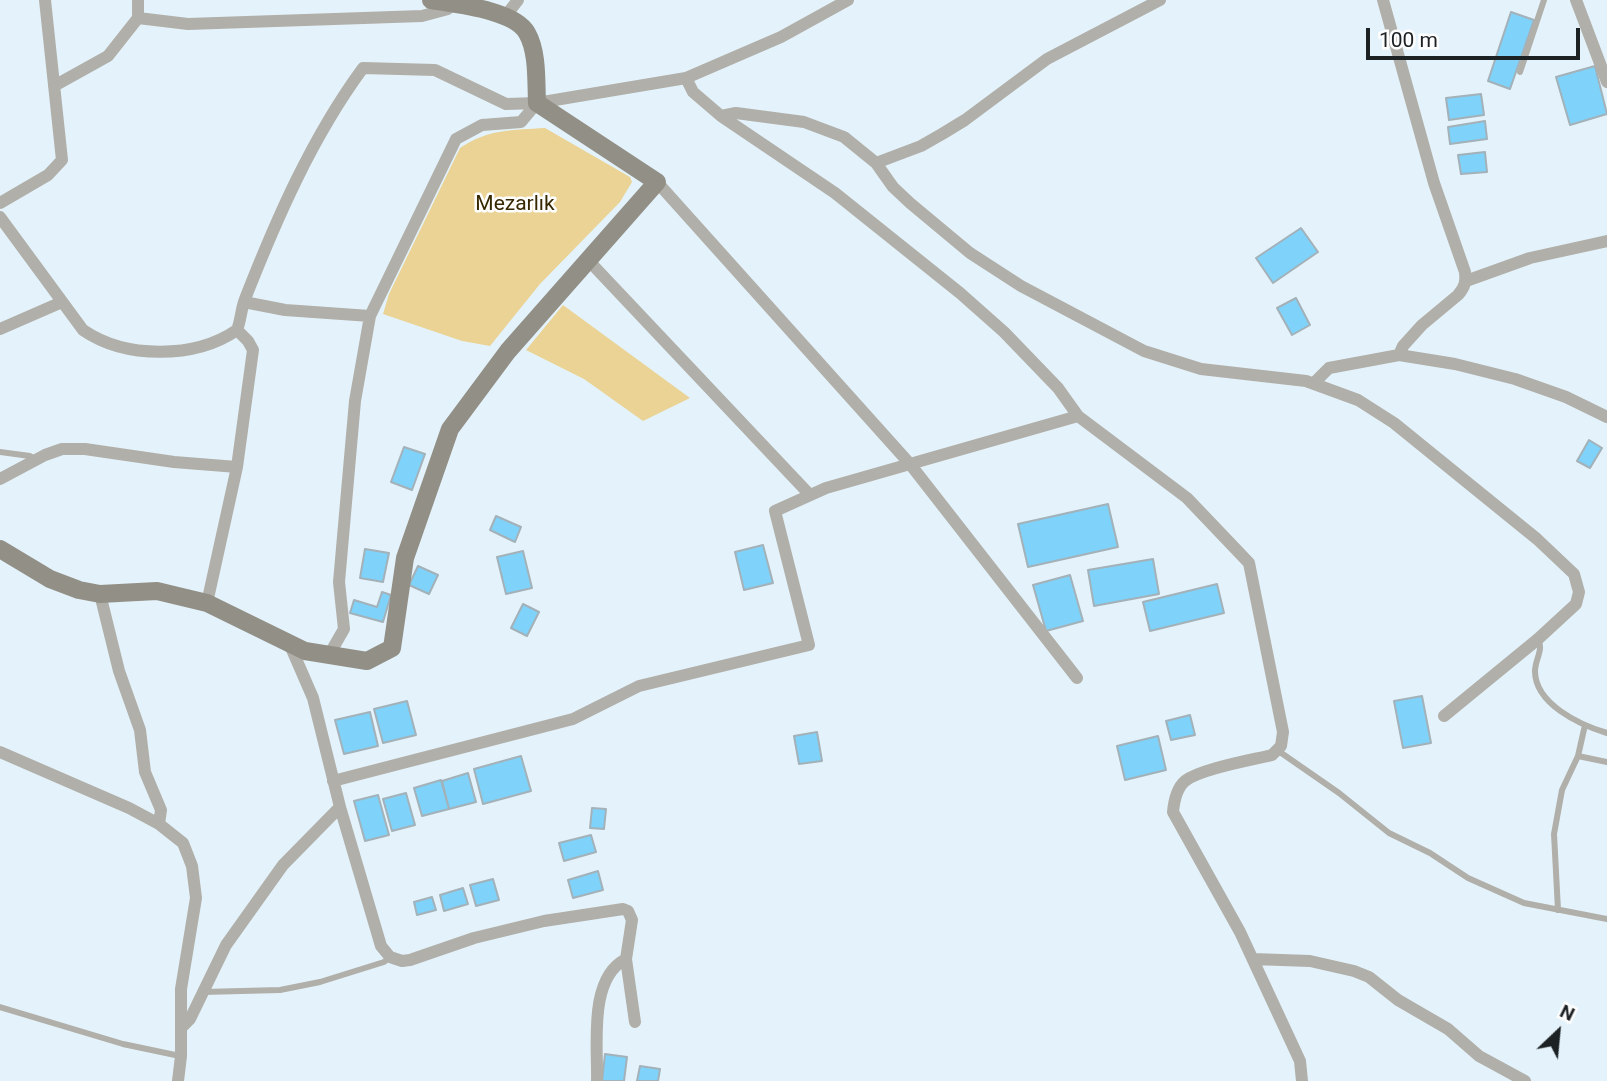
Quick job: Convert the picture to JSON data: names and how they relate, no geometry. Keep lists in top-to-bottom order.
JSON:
{
  "parks": ["Mezarlık"],
  "scale_bar": "100 m",
  "north": "top right"
}
